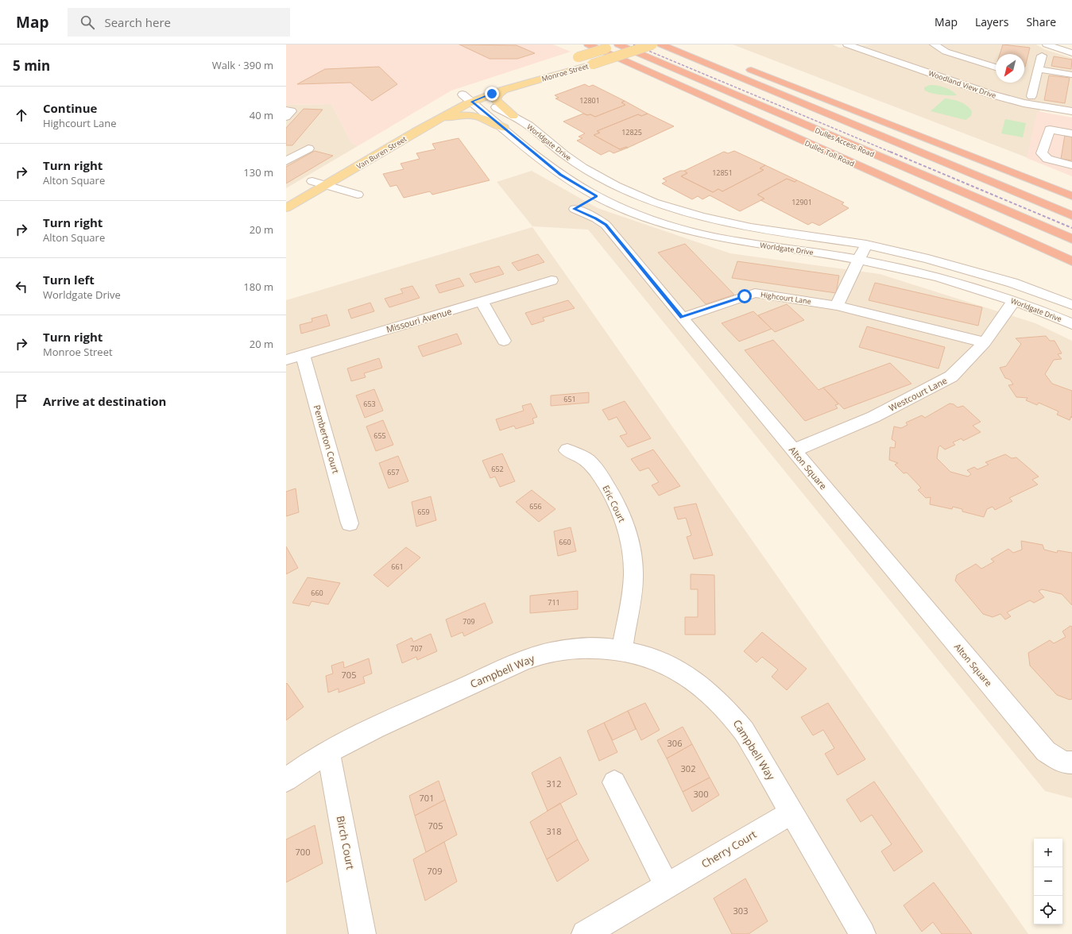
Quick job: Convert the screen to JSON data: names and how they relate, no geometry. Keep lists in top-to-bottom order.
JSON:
{
  "streets": {
    "highway": ["Dulles Access Road", "Dulles Toll Road"],
    "main road": ["Monroe Street", "Van Buren Street"],
    "street": [
      "Woodland View Drive",
      "Worldgate Drive",
      "Highcourt Lane",
      "Missouri Avenue",
      "Westcourt Lane",
      "Pemberton Court",
      "Alton Square",
      "Eric Court",
      "Campbell Way",
      "Birch Court",
      "Cherry Court"
    ]
  },
  "crossings": [
    ["Monroe Street", "Worldgate Drive"],
    ["Monroe Street", "Dulles Access Road"],
    ["Monroe Street", "Van Buren Street"],
    ["Worldgate Drive", "Van Buren Street"],
    ["Worldgate Drive", "Westcourt Lane"],
    ["Worldgate Drive", "Alton Square"],
    ["Highcourt Lane", "Westcourt Lane"],
    ["Highcourt Lane", "Alton Square"],
    ["Missouri Avenue", "Pemberton Court"],
    ["Westcourt Lane", "Alton Square"],
    ["Eric Court", "Campbell Way"],
    ["Campbell Way", "Birch Court"],
    ["Campbell Way", "Cherry Court"]
  ],
  "house_numbers": [
    "12801",
    "12825",
    "12851",
    "12901",
    "651",
    "653",
    "655",
    "652",
    "657",
    "656",
    "659",
    "660",
    "661",
    "660",
    "711",
    "709",
    "707",
    "705",
    "306",
    "302",
    "312",
    "300",
    "701",
    "705",
    "318",
    "700",
    "709",
    "303"
  ],
  "north": "bottom left",
  "page": {
    "header": "Map",
    "search": "Search here",
    "nav": ["Map", "Layers", "Share"],
    "heading": ["5 min", "Walk · 390 m"],
    "list": [
      ["Continue", "Highcourt Lane", "40 m"],
      ["Turn right", "Alton Square", "130 m"],
      ["Turn right", "Alton Square", "20 m"],
      ["Turn left", "Worldgate Drive", "180 m"],
      ["Turn right", "Monroe Street", "20 m"],
      "Arrive at destination"
    ],
    "map_buttons": ["+", "−"]
  }
}
